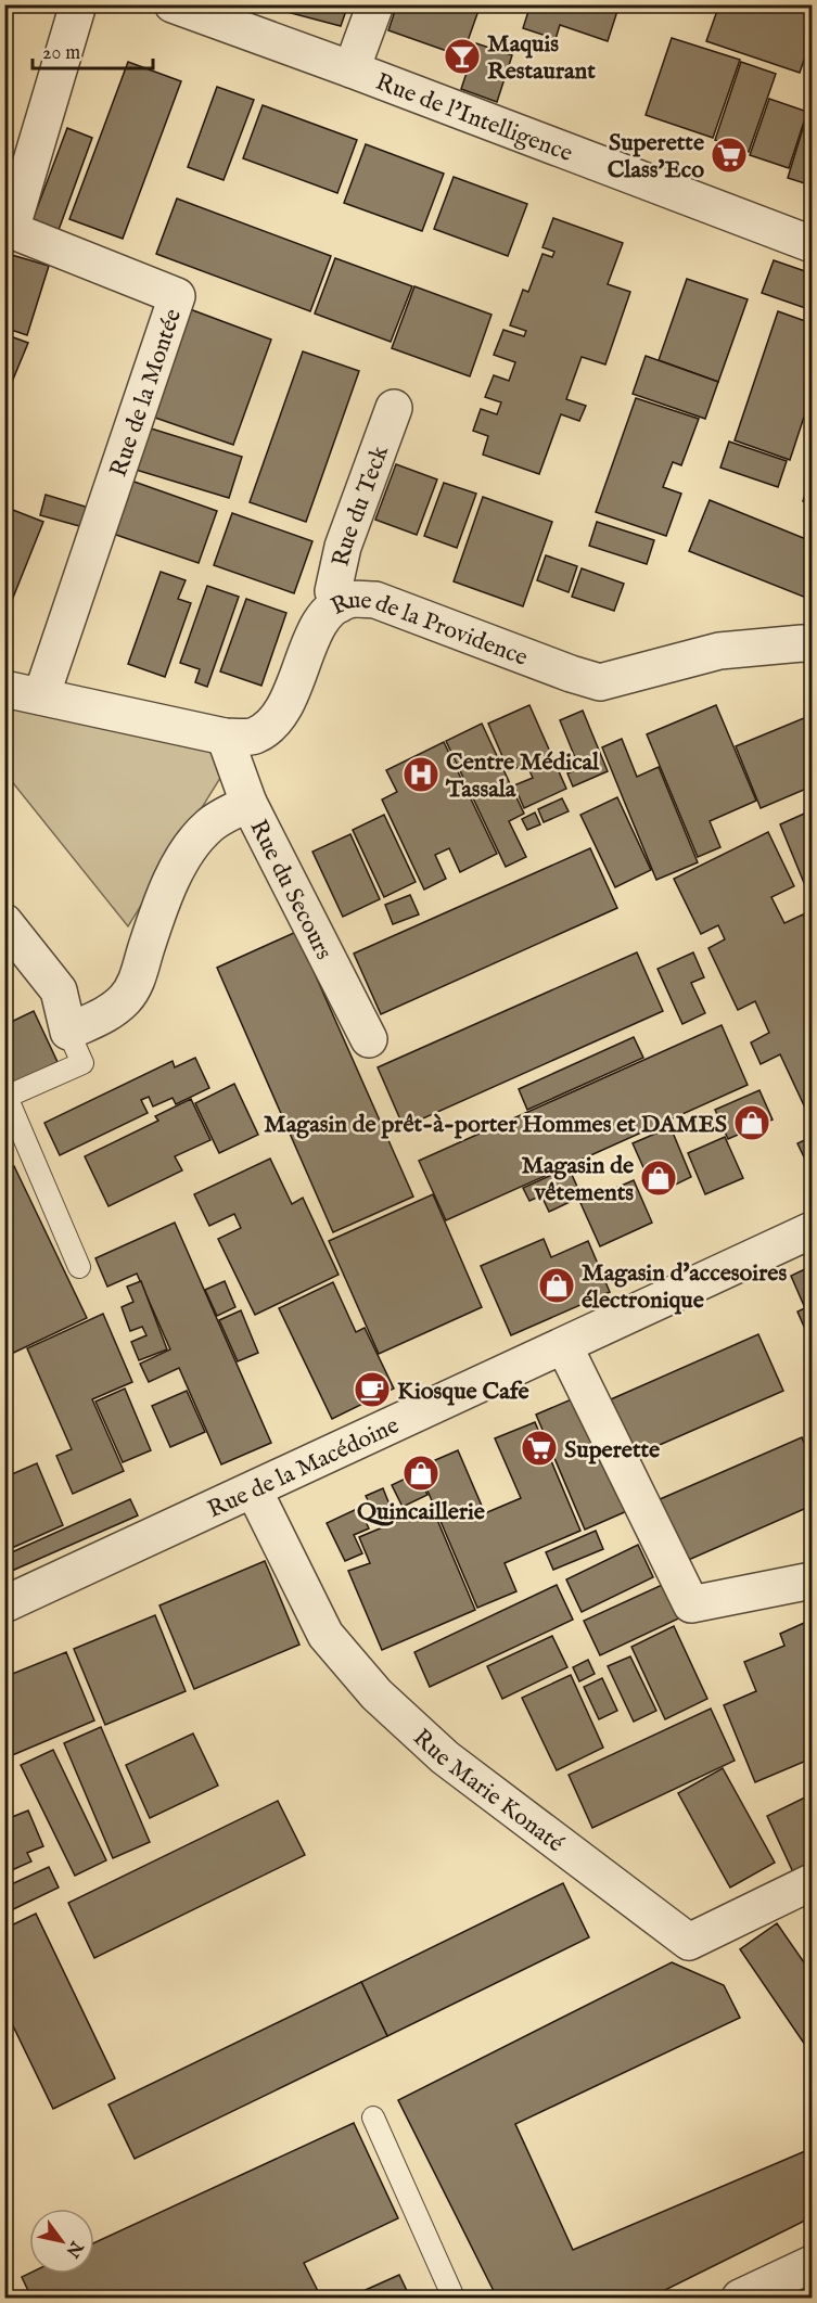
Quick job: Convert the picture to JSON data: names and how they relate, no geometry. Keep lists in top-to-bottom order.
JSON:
{
  "streets": {
    "street": [
      "Rue de l'Intelligence",
      "Rue de la Montée",
      "Rue du Teck",
      "Rue de la Providence",
      "Rue du Secours",
      "Rue de la Macédoine",
      "Rue Marie Konaté"
    ]
  },
  "crossings": [
    ["Rue de la Montée", "Rue de la Providence"],
    ["Rue du Teck", "Rue de la Providence"],
    ["Rue de la Providence", "Rue du Secours"],
    ["Rue de la Macédoine", "Rue Marie Konaté"]
  ],
  "places": {
    "bar": ["Maquis Restaurant"],
    "supermarket": ["Superette Class'Eco", "Superette"],
    "hospital": ["Centre Médical Tassala"],
    "shop": [
      "Magasin de prêt-à-porter Hommes et DAMES",
      "Magasin de vêtements",
      "Magasin d'accesoires électronique",
      "Quincaillerie"
    ],
    "cafe": ["Kiosque Cafe"]
  },
  "scale_bar": "20 m",
  "north": "bottom right"
}
